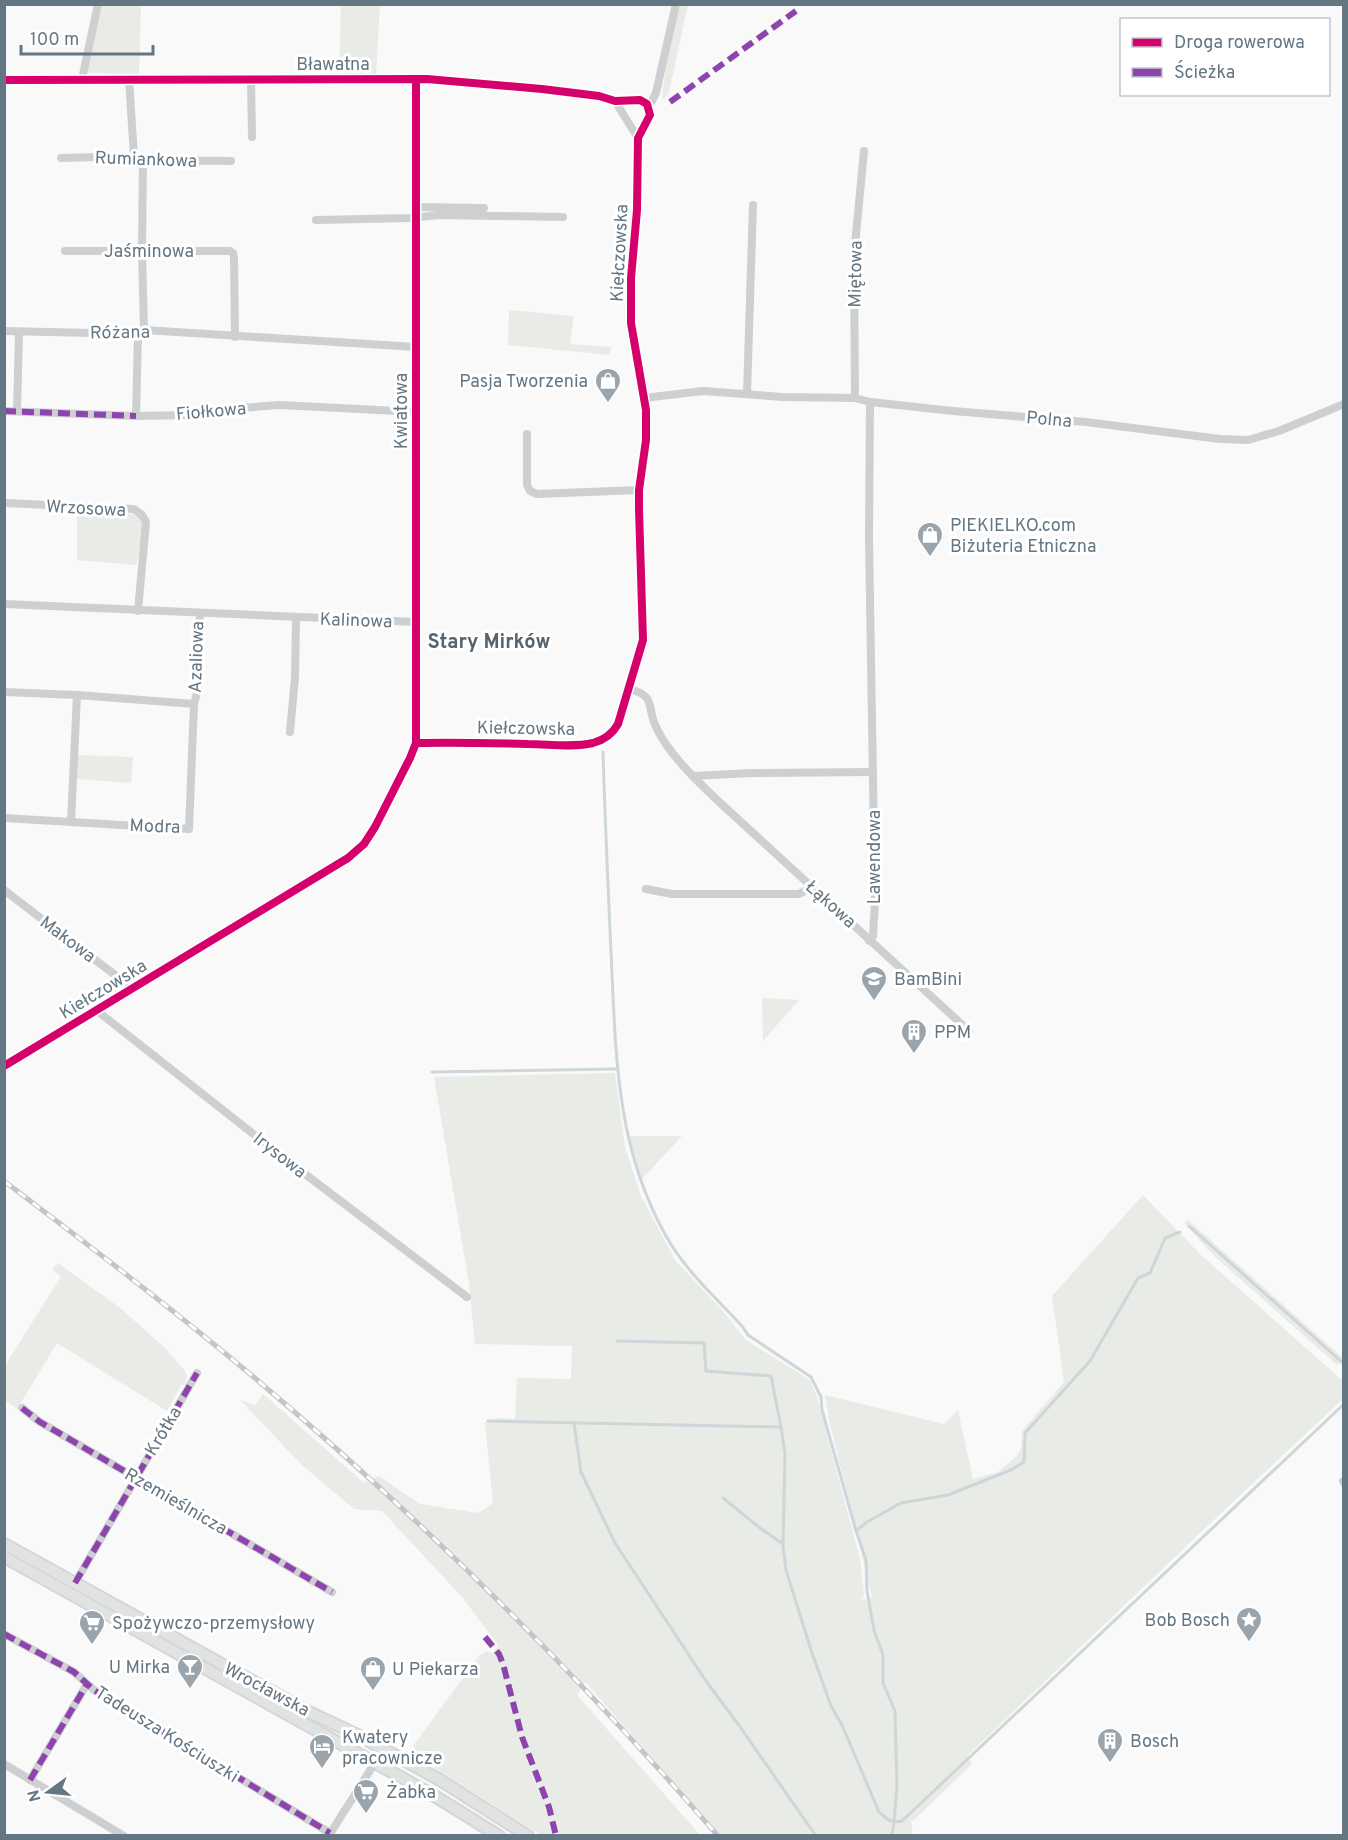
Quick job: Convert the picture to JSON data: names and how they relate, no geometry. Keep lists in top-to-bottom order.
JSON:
{
  "streets": {
    "main road": ["Wrocławska"],
    "street": [
      "Bławatna",
      "Rumiankowa",
      "Jaśminowa",
      "Kiełczowska",
      "Miętowa",
      "Różana",
      "Fiołkowa",
      "Kwiatowa",
      "Polna",
      "Wrzosowa",
      "Kalinowa",
      "Azaliowa",
      "Modra",
      "Lawendowa",
      "Łąkowa",
      "Makowa",
      "Irysowa",
      "Krótka",
      "Rzemieślnicza",
      "Tadeusza Kościuszki"
    ]
  },
  "crossings": [
    ["Bławatna", "Kiełczowska"],
    ["Bławatna", "Kwiatowa"],
    ["Jaśminowa", "Różana"],
    ["Kiełczowska", "Kwiatowa"],
    ["Kiełczowska", "Polna"],
    ["Kiełczowska", "Łąkowa"],
    ["Kiełczowska", "Makowa"],
    ["Kiełczowska", "Irysowa"],
    ["Miętowa", "Polna"],
    ["Różana", "Kwiatowa"],
    ["Fiołkowa", "Kwiatowa"],
    ["Kwiatowa", "Kalinowa"],
    ["Polna", "Lawendowa"],
    ["Wrzosowa", "Azaliowa"],
    ["Kalinowa", "Azaliowa"],
    ["Azaliowa", "Modra"],
    ["Lawendowa", "Łąkowa"],
    ["Krótka", "Rzemieślnicza"],
    ["Krótka", "Wrocławska"]
  ],
  "districts": ["Stary Mirków"],
  "places": {
    "shop": ["Pasja Tworzenia", "PIEKIELKO.com Biżuteria Etniczna", "U Piekarza"],
    "school or university": ["BamBini"],
    "building": ["PPM", "Bosch"],
    "place": ["Bob Bosch"],
    "supermarket": ["Spożywczo-przemysłowy", "Żabka"],
    "bar": ["U Mirka"],
    "hotel": ["Kwatery pracownicze"]
  },
  "legend": ["Droga rowerowa", "Ścieżka"],
  "scale_bar": "100 m",
  "north": "left"
}
